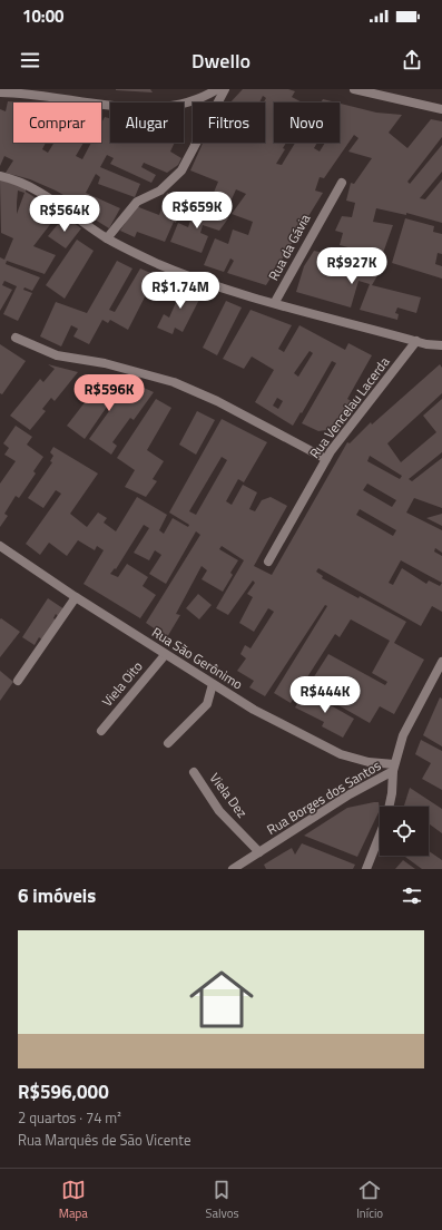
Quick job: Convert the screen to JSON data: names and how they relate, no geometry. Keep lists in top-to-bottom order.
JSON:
{
  "streets": {
    "street": [
      "Rua da Gávia",
      "Rua Vencelau Lacerda",
      "Rua São Gerônimo",
      "Viela Oito",
      "Viela Dez",
      "Rua Borges dos Santos"
    ]
  },
  "crossings": [
    ["Rua São Gerônimo", "Viela Oito"],
    ["Rua São Gerônimo", "Rua Borges dos Santos"],
    ["Viela Dez", "Rua Borges dos Santos"]
  ],
  "page": {
    "status": "10:00",
    "header": "Dwello",
    "chip": [
      "Comprar",
      "Alugar",
      "Filtros",
      "Novo"
    ],
    "price": [
      "R$659K",
      "R$564K",
      "R$927K",
      "R$1.74M",
      "R$596K",
      "R$444K"
    ],
    "heading": "6 imóveis",
    "list": [
      {
        "name": "R$596,000",
        "note": "2 quartos · 74 m² · Rua Marquês de São Vicente"
      }
    ],
    "tabs": ["Mapa", "Salvos", "Início"]
  }
}
